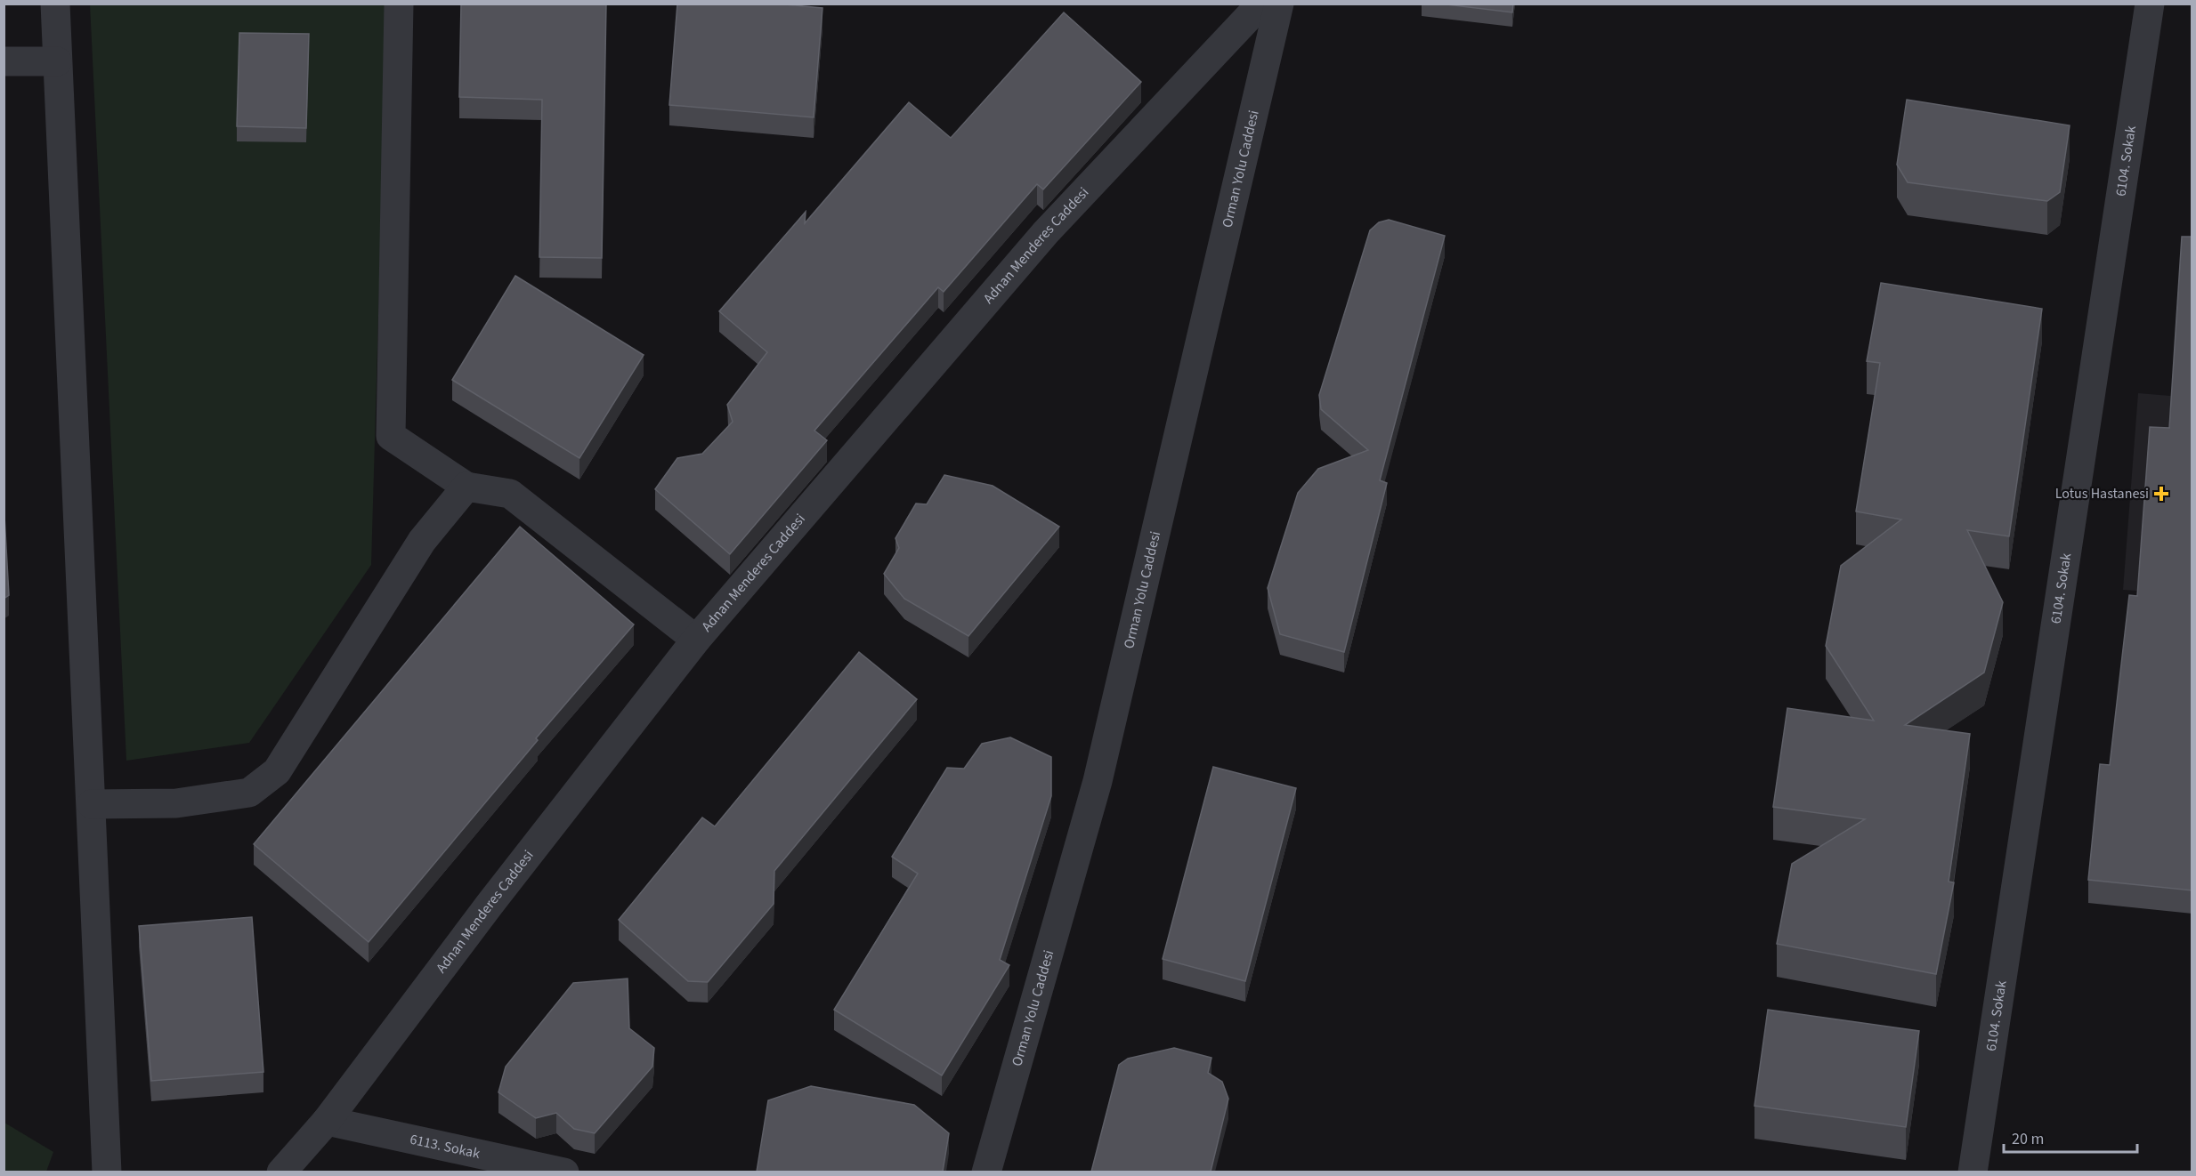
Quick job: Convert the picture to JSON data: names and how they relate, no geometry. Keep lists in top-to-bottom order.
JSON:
{
  "streets": {
    "street": [
      "6104. Sokak",
      "Orman Yolu Caddesi",
      "Adnan Menderes Caddesi",
      "6113. Sokak"
    ]
  },
  "crossings": [
    ["Adnan Menderes Caddesi", "6113. Sokak"]
  ],
  "places": {
    "health": ["Lotus Hastanesi"]
  },
  "scale_bar": "20 m"
}
